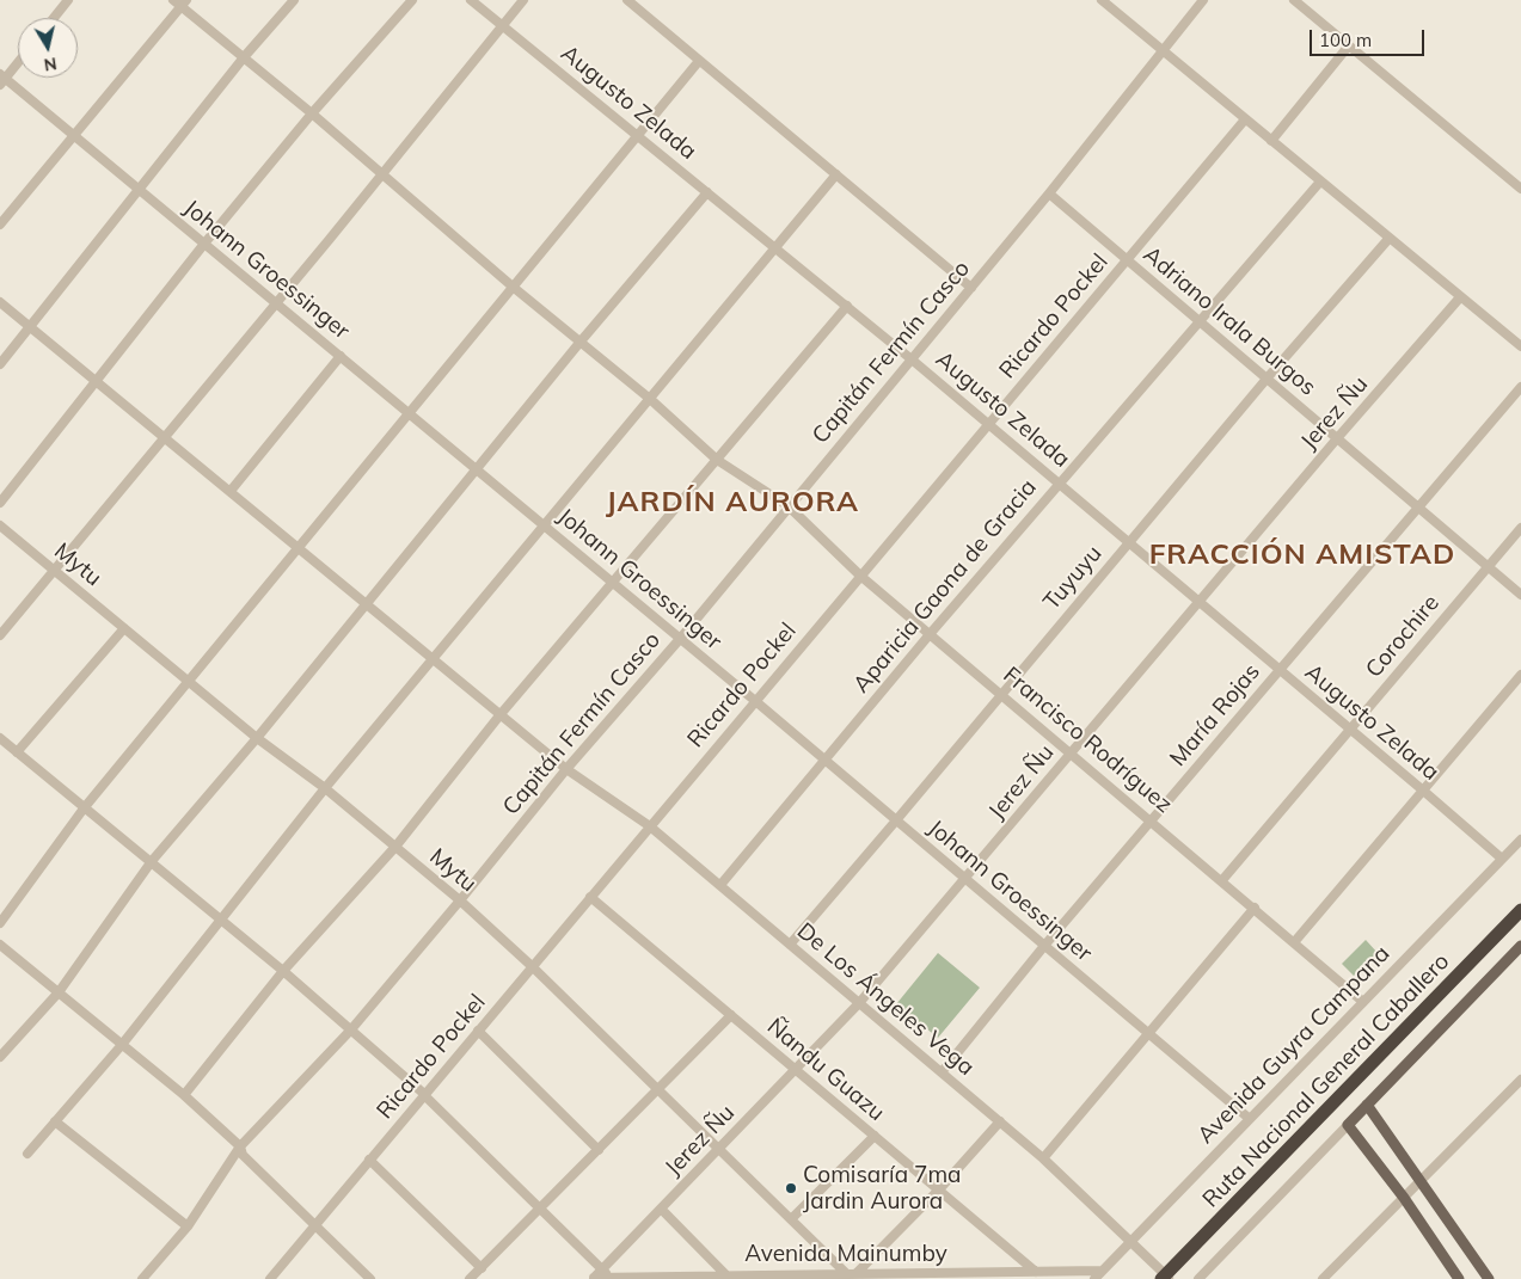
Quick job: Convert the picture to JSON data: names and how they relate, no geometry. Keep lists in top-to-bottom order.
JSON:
{
  "streets": {
    "highway": ["Ruta Nacional General Caballero"],
    "street": [
      "Augusto Zelada",
      "Johann Groessinger",
      "Ricardo Pockel",
      "Adriano Irala Burgos",
      "Capitán Fermín Casco",
      "Jerez Ñu",
      "Mytu",
      "Tuyuyu",
      "Aparicia Gaona de Gracia",
      "Corochire",
      "María Rojas",
      "Francisco Rodríguez",
      "De Los Ángeles Vega",
      "Avenida Guyra Campana",
      "Ñandu Guazu",
      "Avenida Mainumby"
    ]
  },
  "crossings": [
    ["Augusto Zelada", "Ricardo Pockel"],
    ["Augusto Zelada", "Capitán Fermín Casco"],
    ["Augusto Zelada", "Jerez Ñu"],
    ["Augusto Zelada", "Tuyuyu"],
    ["Augusto Zelada", "Aparicia Gaona de Gracia"],
    ["Augusto Zelada", "Corochire"],
    ["Augusto Zelada", "María Rojas"],
    ["Augusto Zelada", "Avenida Guyra Campana"],
    ["Johann Groessinger", "Ricardo Pockel"],
    ["Johann Groessinger", "Capitán Fermín Casco"],
    ["Johann Groessinger", "Jerez Ñu"],
    ["Johann Groessinger", "Tuyuyu"],
    ["Johann Groessinger", "Aparicia Gaona de Gracia"],
    ["Johann Groessinger", "María Rojas"],
    ["Johann Groessinger", "Avenida Guyra Campana"],
    ["Ricardo Pockel", "Adriano Irala Burgos"],
    ["Ricardo Pockel", "Mytu"],
    ["Ricardo Pockel", "Francisco Rodríguez"],
    ["Ricardo Pockel", "De Los Ángeles Vega"],
    ["Ricardo Pockel", "Ñandu Guazu"],
    ["Adriano Irala Burgos", "Capitán Fermín Casco"],
    ["Adriano Irala Burgos", "Jerez Ñu"],
    ["Adriano Irala Burgos", "Tuyuyu"],
    ["Adriano Irala Burgos", "Aparicia Gaona de Gracia"],
    ["Adriano Irala Burgos", "Corochire"],
    ["Adriano Irala Burgos", "María Rojas"],
    ["Capitán Fermín Casco", "Mytu"],
    ["Capitán Fermín Casco", "Francisco Rodríguez"],
    ["Capitán Fermín Casco", "De Los Ángeles Vega"],
    ["Jerez Ñu", "Mytu"],
    ["Jerez Ñu", "Francisco Rodríguez"],
    ["Jerez Ñu", "De Los Ángeles Vega"],
    ["Jerez Ñu", "Ñandu Guazu"],
    ["Jerez Ñu", "Avenida Mainumby"],
    ["Mytu", "Avenida Mainumby"],
    ["Tuyuyu", "Francisco Rodríguez"],
    ["Tuyuyu", "De Los Ángeles Vega"],
    ["Aparicia Gaona de Gracia", "Francisco Rodríguez"],
    ["Aparicia Gaona de Gracia", "De Los Ángeles Vega"],
    ["Corochire", "Francisco Rodríguez"],
    ["María Rojas", "Francisco Rodríguez"],
    ["María Rojas", "De Los Ángeles Vega"],
    ["Francisco Rodríguez", "Avenida Guyra Campana"],
    ["De Los Ángeles Vega", "Avenida Guyra Campana"],
    ["De Los Ángeles Vega", "Ruta Nacional General Caballero"],
    ["Avenida Guyra Campana", "Avenida Mainumby"],
    ["Ñandu Guazu", "Avenida Mainumby"]
  ],
  "districts": ["JARDÍN AURORA", "FRACCIÓN AMISTAD"],
  "places": ["Comisaría 7ma Jardin Aurora"],
  "scale_bar": "100 m",
  "north": "bottom"
}
